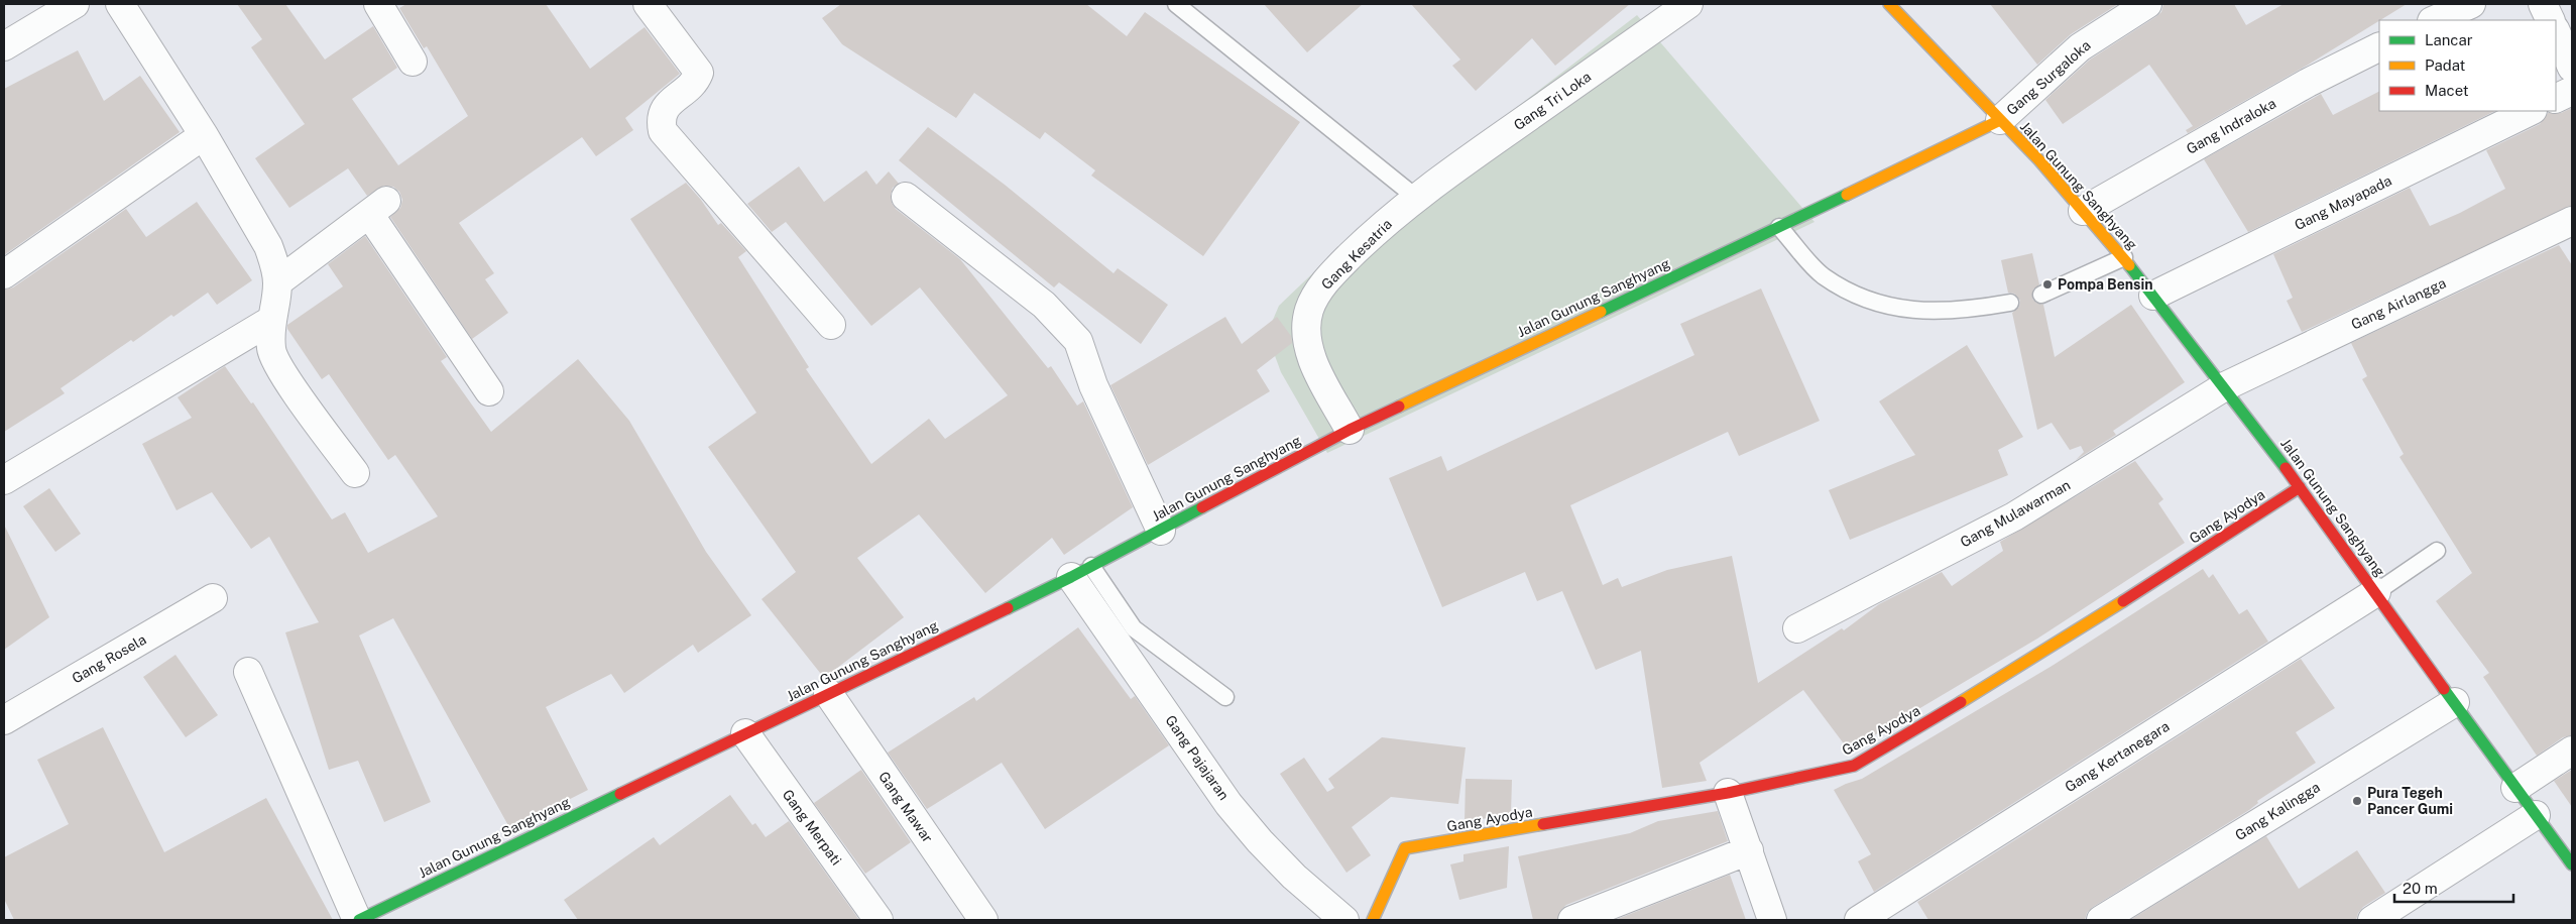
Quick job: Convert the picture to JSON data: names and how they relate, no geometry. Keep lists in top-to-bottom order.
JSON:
{
  "streets": {
    "main road": ["Jalan Gunung Sanghyang", "Gang Ayodya"],
    "street": [
      "Gang Surgaloka",
      "Gang Tri Loka",
      "Gang Indraloka",
      "Gang Mayapada",
      "Gang Kesatria",
      "Gang Airlangga",
      "Gang Mulawarman",
      "Gang Rosela",
      "Gang Kertanegara",
      "Gang Pajajaran",
      "Gang Mawar",
      "Gang Kalingga",
      "Gang Merpati"
    ]
  },
  "crossings": [
    ["Gang Surgaloka", "Jalan Gunung Sanghyang"],
    ["Gang Tri Loka", "Gang Kesatria"],
    ["Gang Indraloka", "Jalan Gunung Sanghyang"],
    ["Jalan Gunung Sanghyang", "Gang Mayapada"],
    ["Jalan Gunung Sanghyang", "Gang Kesatria"],
    ["Jalan Gunung Sanghyang", "Gang Airlangga"],
    ["Jalan Gunung Sanghyang", "Gang Mulawarman"],
    ["Jalan Gunung Sanghyang", "Gang Ayodya"],
    ["Jalan Gunung Sanghyang", "Gang Kertanegara"],
    ["Jalan Gunung Sanghyang", "Gang Pajajaran"],
    ["Jalan Gunung Sanghyang", "Gang Mawar"],
    ["Jalan Gunung Sanghyang", "Gang Kalingga"],
    ["Jalan Gunung Sanghyang", "Gang Merpati"],
    ["Gang Airlangga", "Gang Mulawarman"]
  ],
  "places": ["Pompa Bensin", "Pura Tegeh Pancer Gumi"],
  "legend": ["Lancar", "Padat", "Macet"],
  "scale_bar": "20 m"
}
